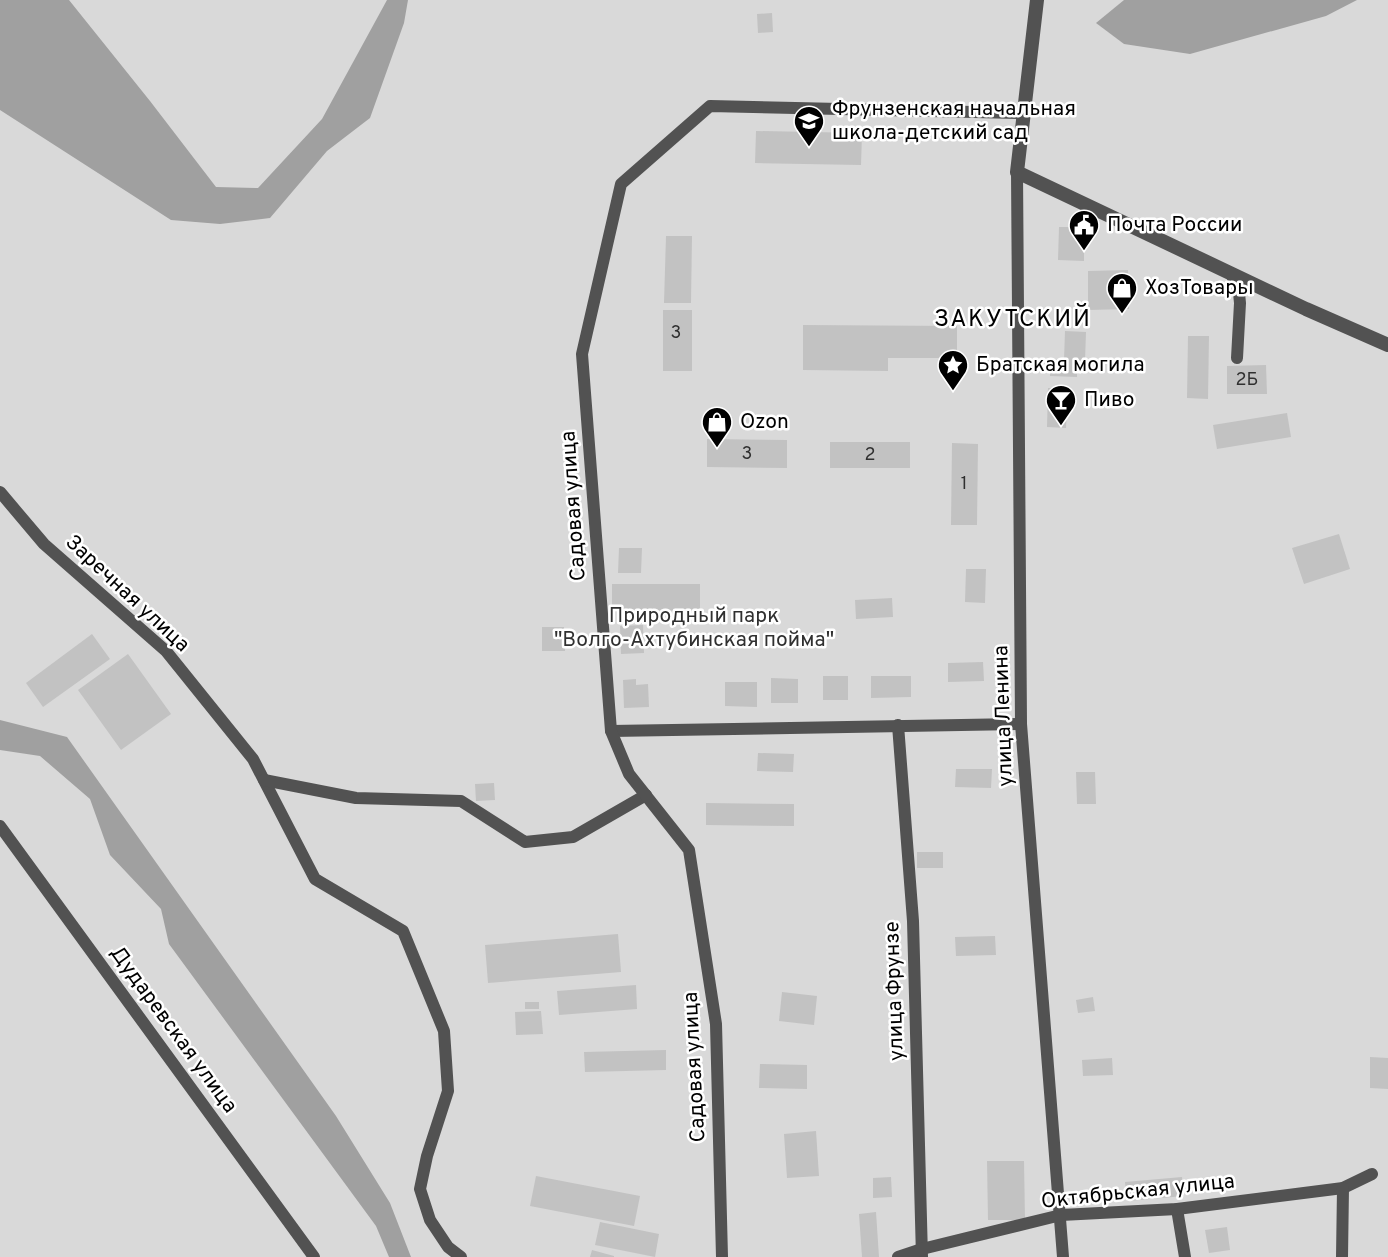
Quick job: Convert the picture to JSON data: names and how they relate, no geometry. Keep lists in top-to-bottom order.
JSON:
{
  "streets": {
    "street": [
      "Садовая улица",
      "Заречная улица",
      "улица Ленина",
      "улица Фрунзе",
      "Дударевская улица",
      "Октябрьская улица"
    ]
  },
  "crossings": [
    ["улица Ленина", "Октябрьская улица"],
    ["улица Фрунзе", "Октябрьская улица"]
  ],
  "districts": ["ЗАКУТСКИЙ"],
  "parks": ["Природный парк \"Волго-Ахтубинская пойма\""],
  "places": {
    "school or university": ["Фрунзенская начальная школа-детский сад"],
    "public building": ["Почта России"],
    "shop": ["ХозТовары", "Ozon"],
    "place": ["Братская могила"],
    "bar": ["Пиво"]
  },
  "house_numbers": [
    "3",
    "2Б",
    "3",
    "2",
    "1"
  ]
}
